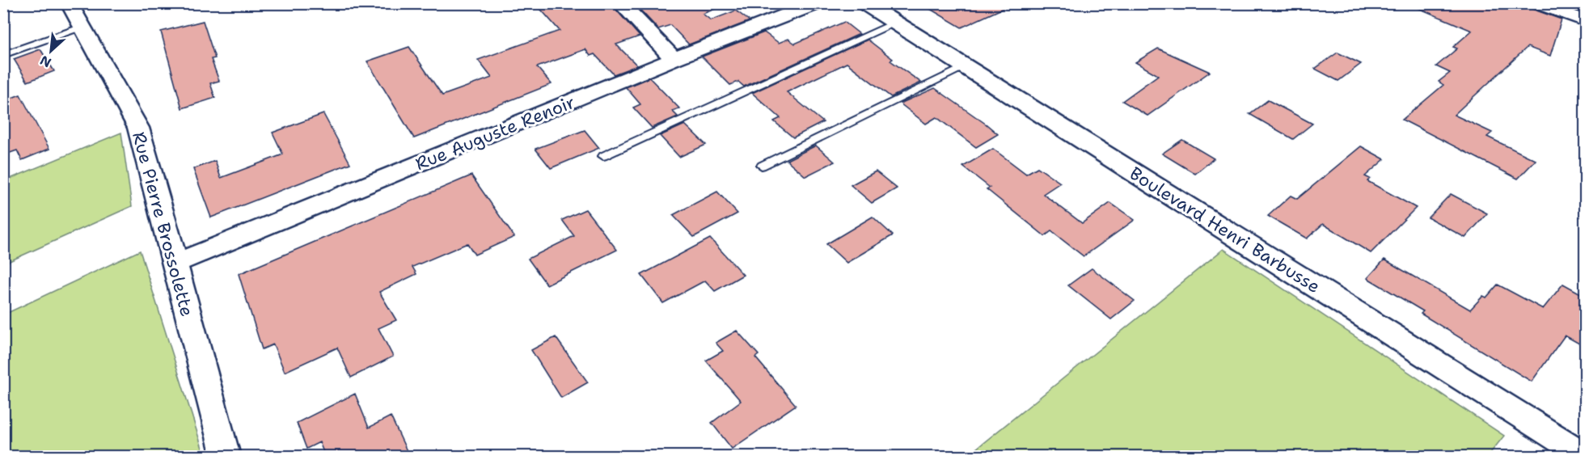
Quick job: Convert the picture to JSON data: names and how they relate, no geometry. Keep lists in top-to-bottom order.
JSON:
{
  "streets": {
    "street": ["Rue Auguste Renoir", "Rue Pierre Brossolette", "Boulevard Henri Barbusse"]
  },
  "crossings": [
    ["Rue Auguste Renoir", "Rue Pierre Brossolette"]
  ],
  "north": "bottom left"
}
